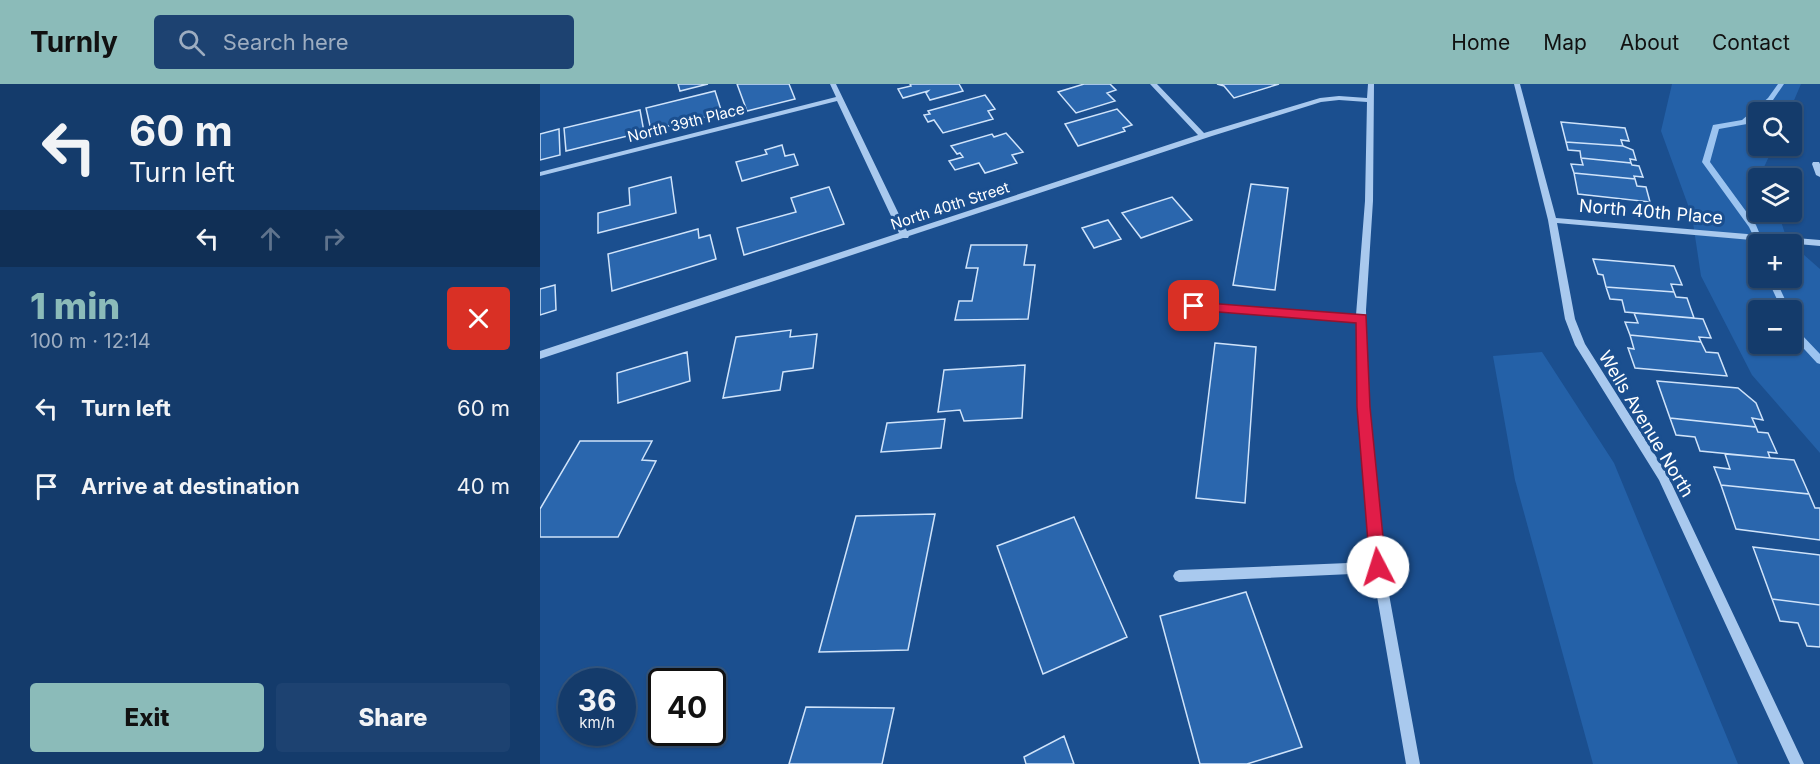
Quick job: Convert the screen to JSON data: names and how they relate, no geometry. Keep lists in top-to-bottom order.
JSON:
{
  "streets": {
    "street": [
      "North 39th Place",
      "North 40th Street",
      "North 40th Place",
      "Wells Avenue North"
    ]
  },
  "crossings": [
    ["North 40th Place", "Wells Avenue North"]
  ],
  "page": {
    "header": "Turnly",
    "search": "Search here",
    "nav": [
      "Home",
      "Map",
      "About",
      "Contact"
    ],
    "turn": ["60 m", "Turn left"],
    "map_buttons": ["+", "−"],
    "heading": ["1 min", "100 m · 12:14"],
    "list": [
      {
        "name": "Turn left",
        "value": "60 m"
      },
      {
        "name": "Arrive at destination",
        "value": "40 m"
      }
    ],
    "speed": "36 km/h",
    "limit": "40",
    "buttons": ["Exit", "Share"]
  }
}
